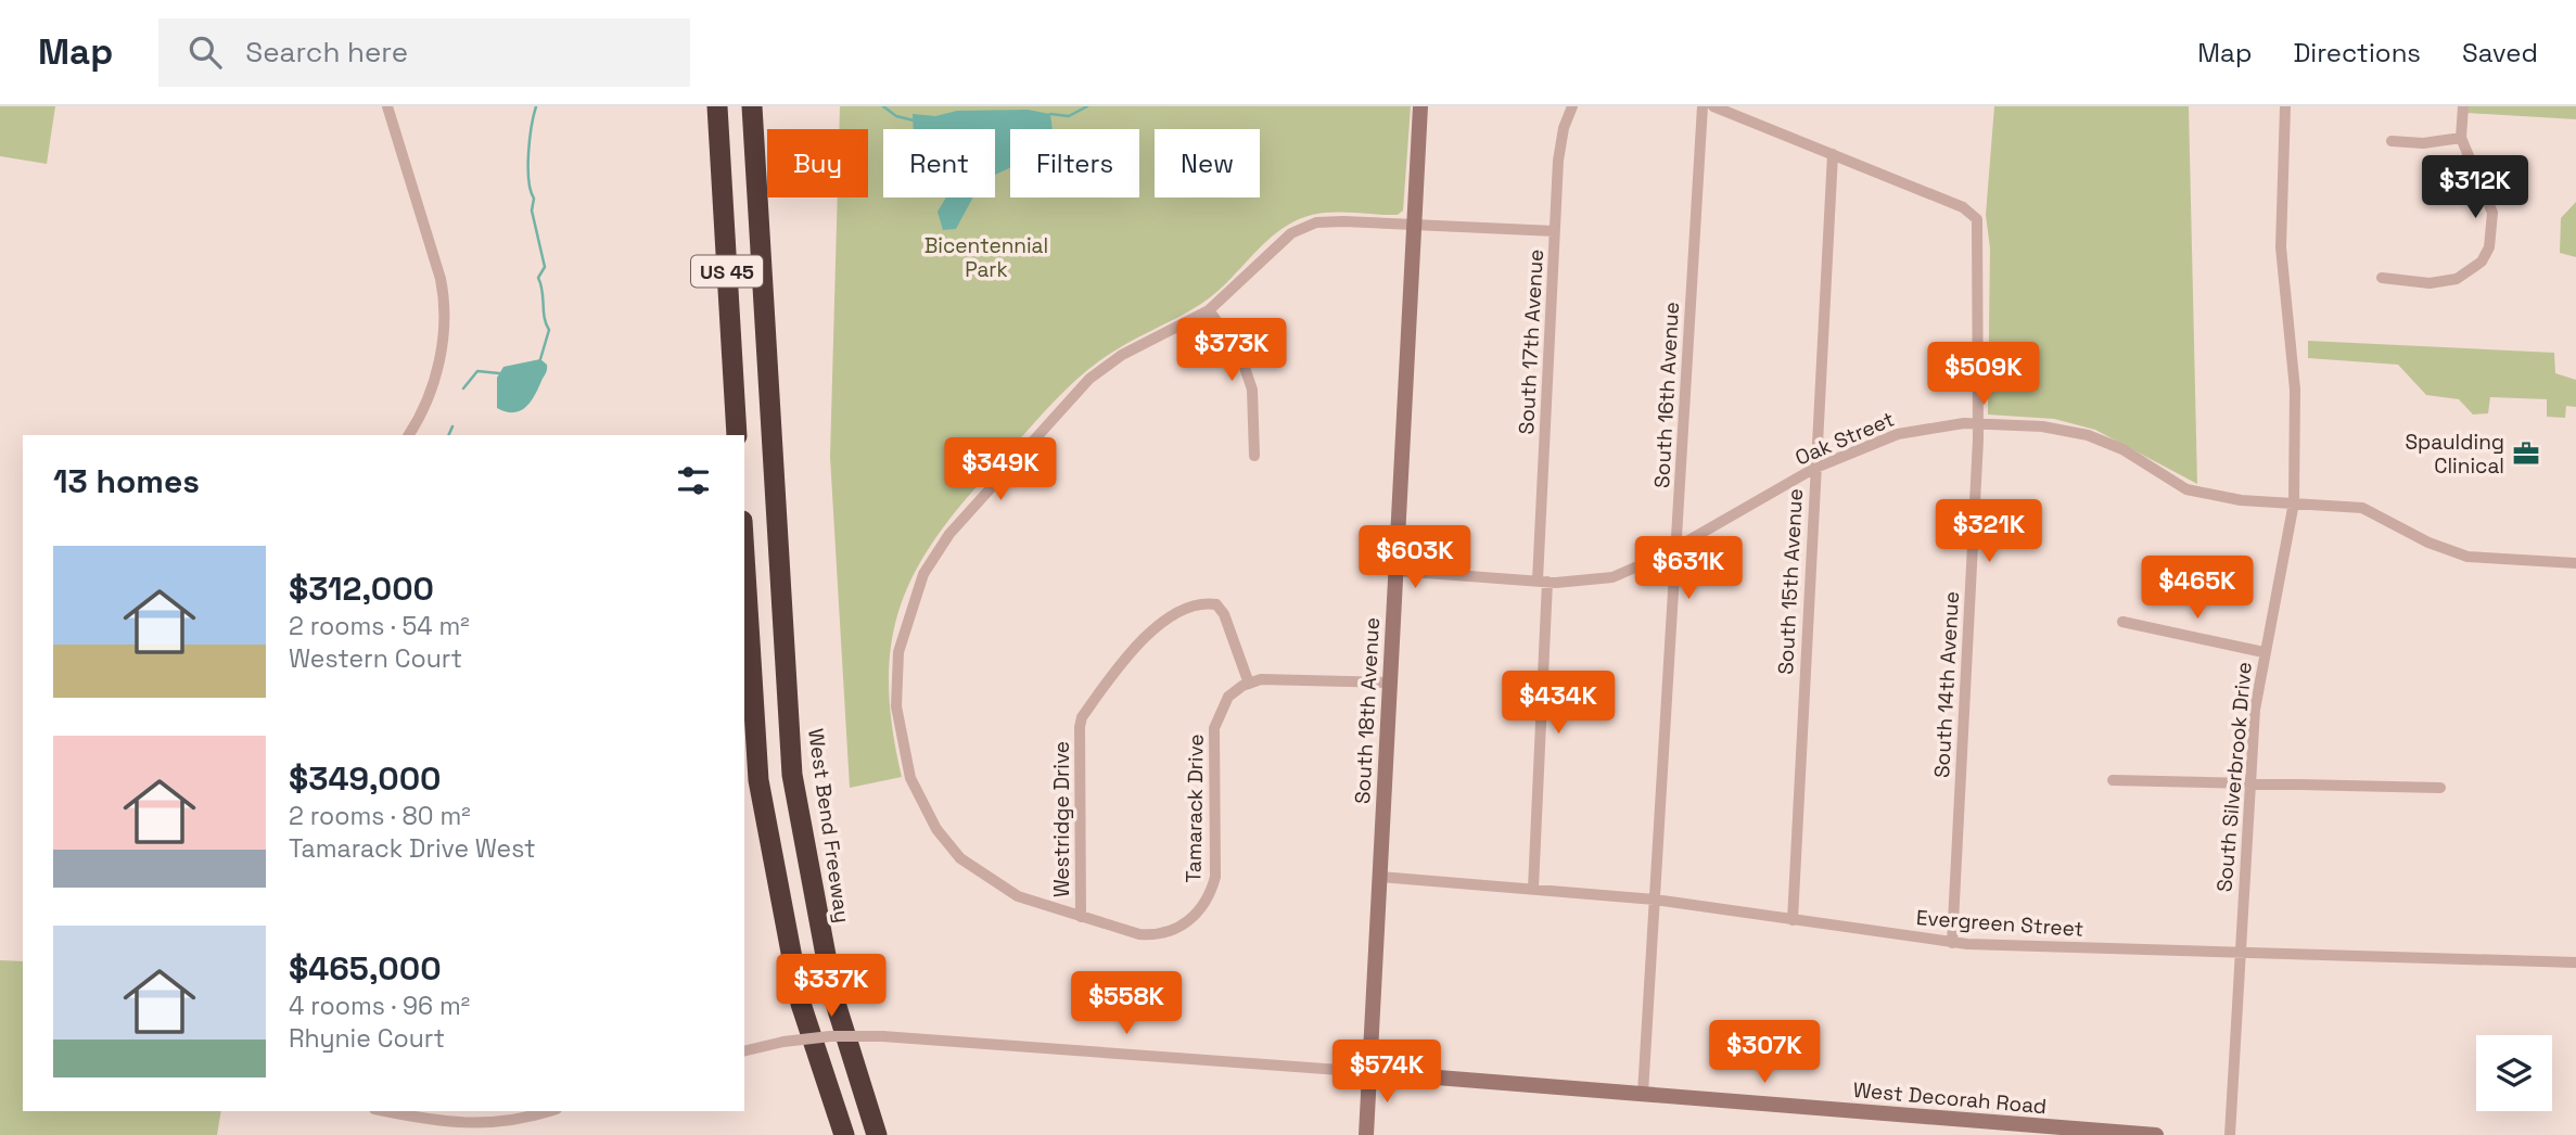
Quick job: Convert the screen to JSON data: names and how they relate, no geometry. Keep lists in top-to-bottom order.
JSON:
{
  "streets": {
    "highway": ["US 45", "West Bend Freeway"],
    "street": [
      "South 17th Avenue",
      "South 16th Avenue",
      "Oak Street",
      "South 15th Avenue",
      "South 14th Avenue",
      "South 18th Avenue",
      "South Silverbrook Drive",
      "Tamarack Drive",
      "Westridge Drive",
      "Evergreen Street",
      "West Decorah Road"
    ]
  },
  "crossings": [
    ["South 17th Avenue", "Oak Street"],
    ["South 17th Avenue", "Tamarack Drive"],
    ["South 17th Avenue", "Evergreen Street"],
    ["South 16th Avenue", "Oak Street"],
    ["South 16th Avenue", "Evergreen Street"],
    ["South 16th Avenue", "West Decorah Road"],
    ["Oak Street", "South 15th Avenue"],
    ["Oak Street", "South 14th Avenue"],
    ["Oak Street", "South 18th Avenue"],
    ["Oak Street", "South Silverbrook Drive"],
    ["South 15th Avenue", "South 14th Avenue"],
    ["South 15th Avenue", "Evergreen Street"],
    ["South 14th Avenue", "Evergreen Street"],
    ["South 18th Avenue", "Tamarack Drive"],
    ["South 18th Avenue", "Evergreen Street"],
    ["South 18th Avenue", "West Decorah Road"],
    ["South Silverbrook Drive", "Evergreen Street"],
    ["Tamarack Drive", "Westridge Drive"]
  ],
  "parks": ["Bicentennial Park"],
  "places": {
    "office": ["Spaulding Clinical"]
  },
  "page": {
    "header": "Map",
    "search": "Search here",
    "nav": ["Map", "Directions", "Saved"],
    "chip": [
      "Buy",
      "Rent",
      "Filters",
      "New"
    ],
    "price": [
      "$312K",
      "$373K",
      "$509K",
      "$349K",
      "$321K",
      "$603K",
      "$631K",
      "$465K",
      "$434K",
      "$337K",
      "$558K",
      "$307K",
      "$574K"
    ],
    "heading": "13 homes",
    "list": [
      {
        "name": "$312,000",
        "note": "2 rooms · 54 m² · Western Court"
      },
      {
        "name": "$349,000",
        "note": "2 rooms · 80 m² · Tamarack Drive West"
      },
      {
        "name": "$465,000",
        "note": "4 rooms · 96 m² · Rhynie Court"
      }
    ]
  }
}
